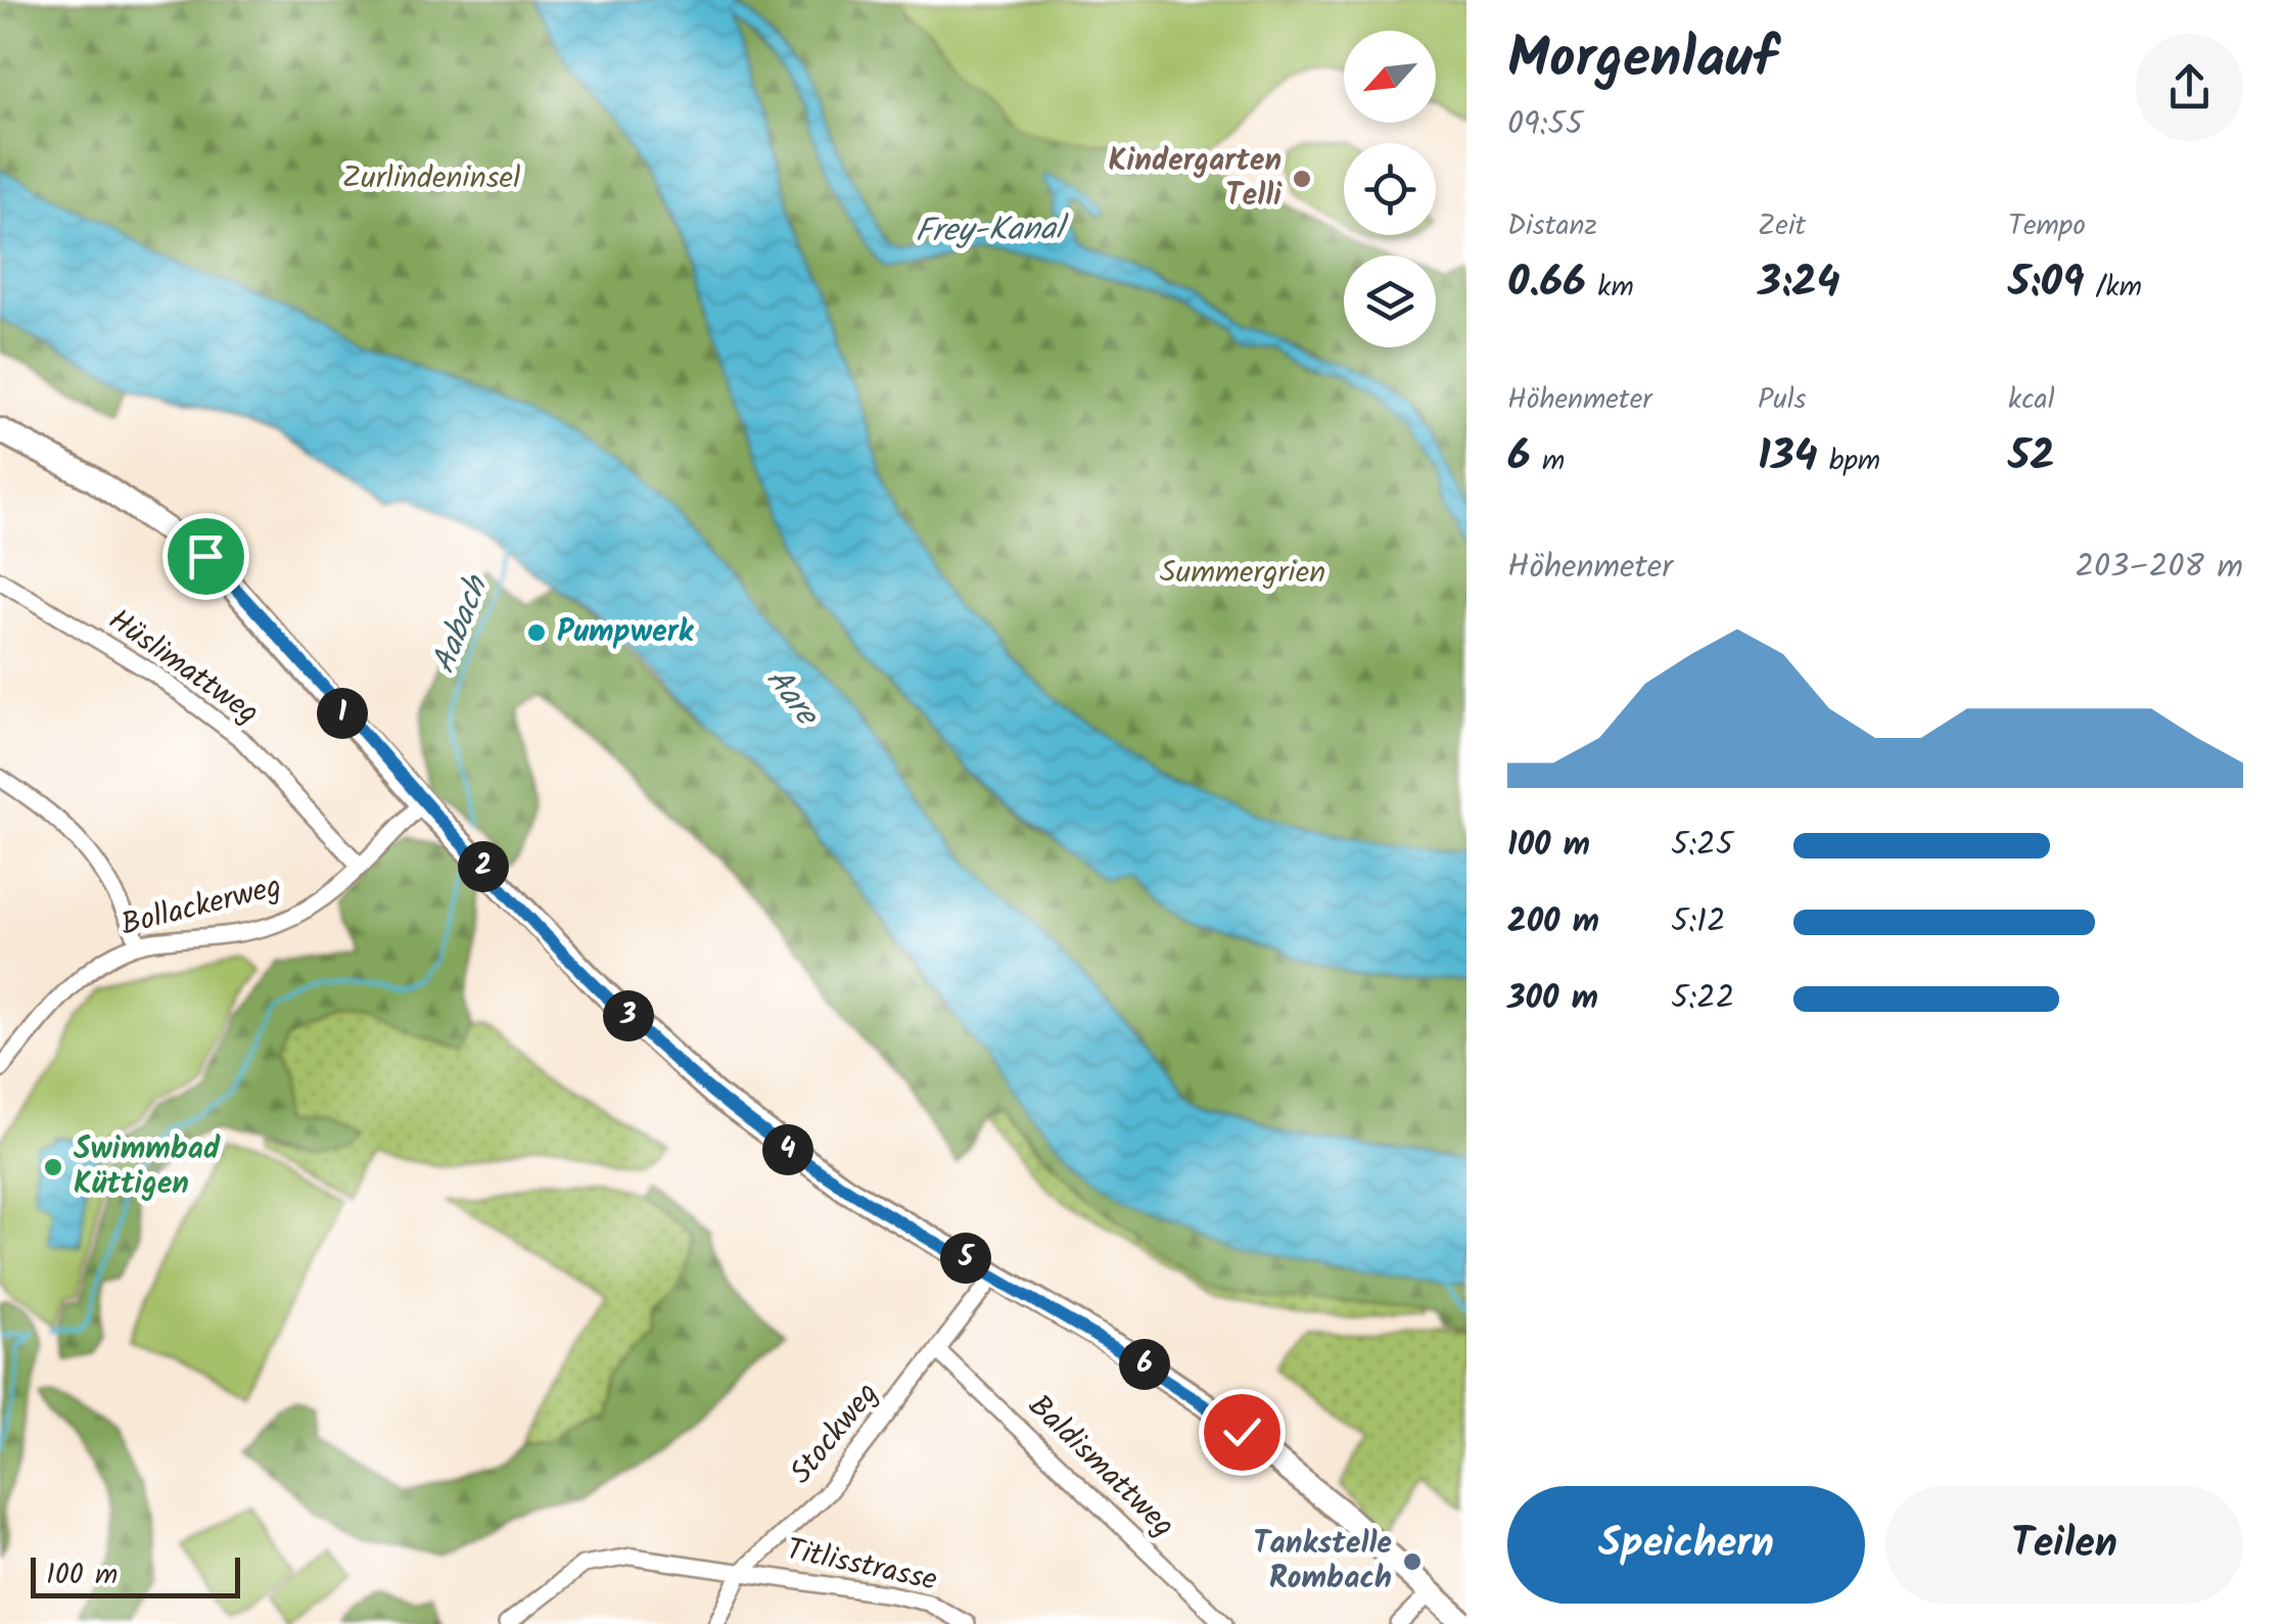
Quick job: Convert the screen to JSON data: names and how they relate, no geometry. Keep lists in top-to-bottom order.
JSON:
{
  "streets": {
    "street": [
      "Hüslimattweg",
      "Bollackerweg",
      "Stockweg",
      "Baldismattweg",
      "Titlisstrasse"
    ]
  },
  "crossings": [
    ["Hüslimattweg", "Bollackerweg"],
    ["Stockweg", "Baldismattweg"],
    ["Stockweg", "Titlisstrasse"]
  ],
  "water": ["Frey-Kanal", "Aabach", "Aare"],
  "parks": ["Zurlindeninsel", "Summergrien"],
  "places": [
    "Kindergarten Telli",
    "Pumpwerk",
    "Swimmbad Küttigen",
    "Tankstelle Rombach"
  ],
  "scale_bar": "100 m",
  "north": "bottom left",
  "page": {
    "heading": ["Morgenlauf", "09:55"],
    "stats": [
      ["Distanz", "0.66 km"],
      ["Zeit", "3:24"],
      ["Tempo", "5:09 /km"],
      ["Höhenmeter", "6 m"],
      ["Puls", "134 bpm"],
      ["kcal", "52"]
    ],
    "chart": ["Höhenmeter", "203–208 m"],
    "pins": [
      "1",
      "2",
      "3",
      "4",
      "5",
      "6"
    ],
    "list": [
      {
        "name": "100 m",
        "note": "5:25"
      },
      {
        "name": "200 m",
        "note": "5:12"
      },
      {
        "name": "300 m",
        "note": "5:22"
      }
    ],
    "buttons": ["Speichern", "Teilen"],
    "scale": "100 m"
  }
}
